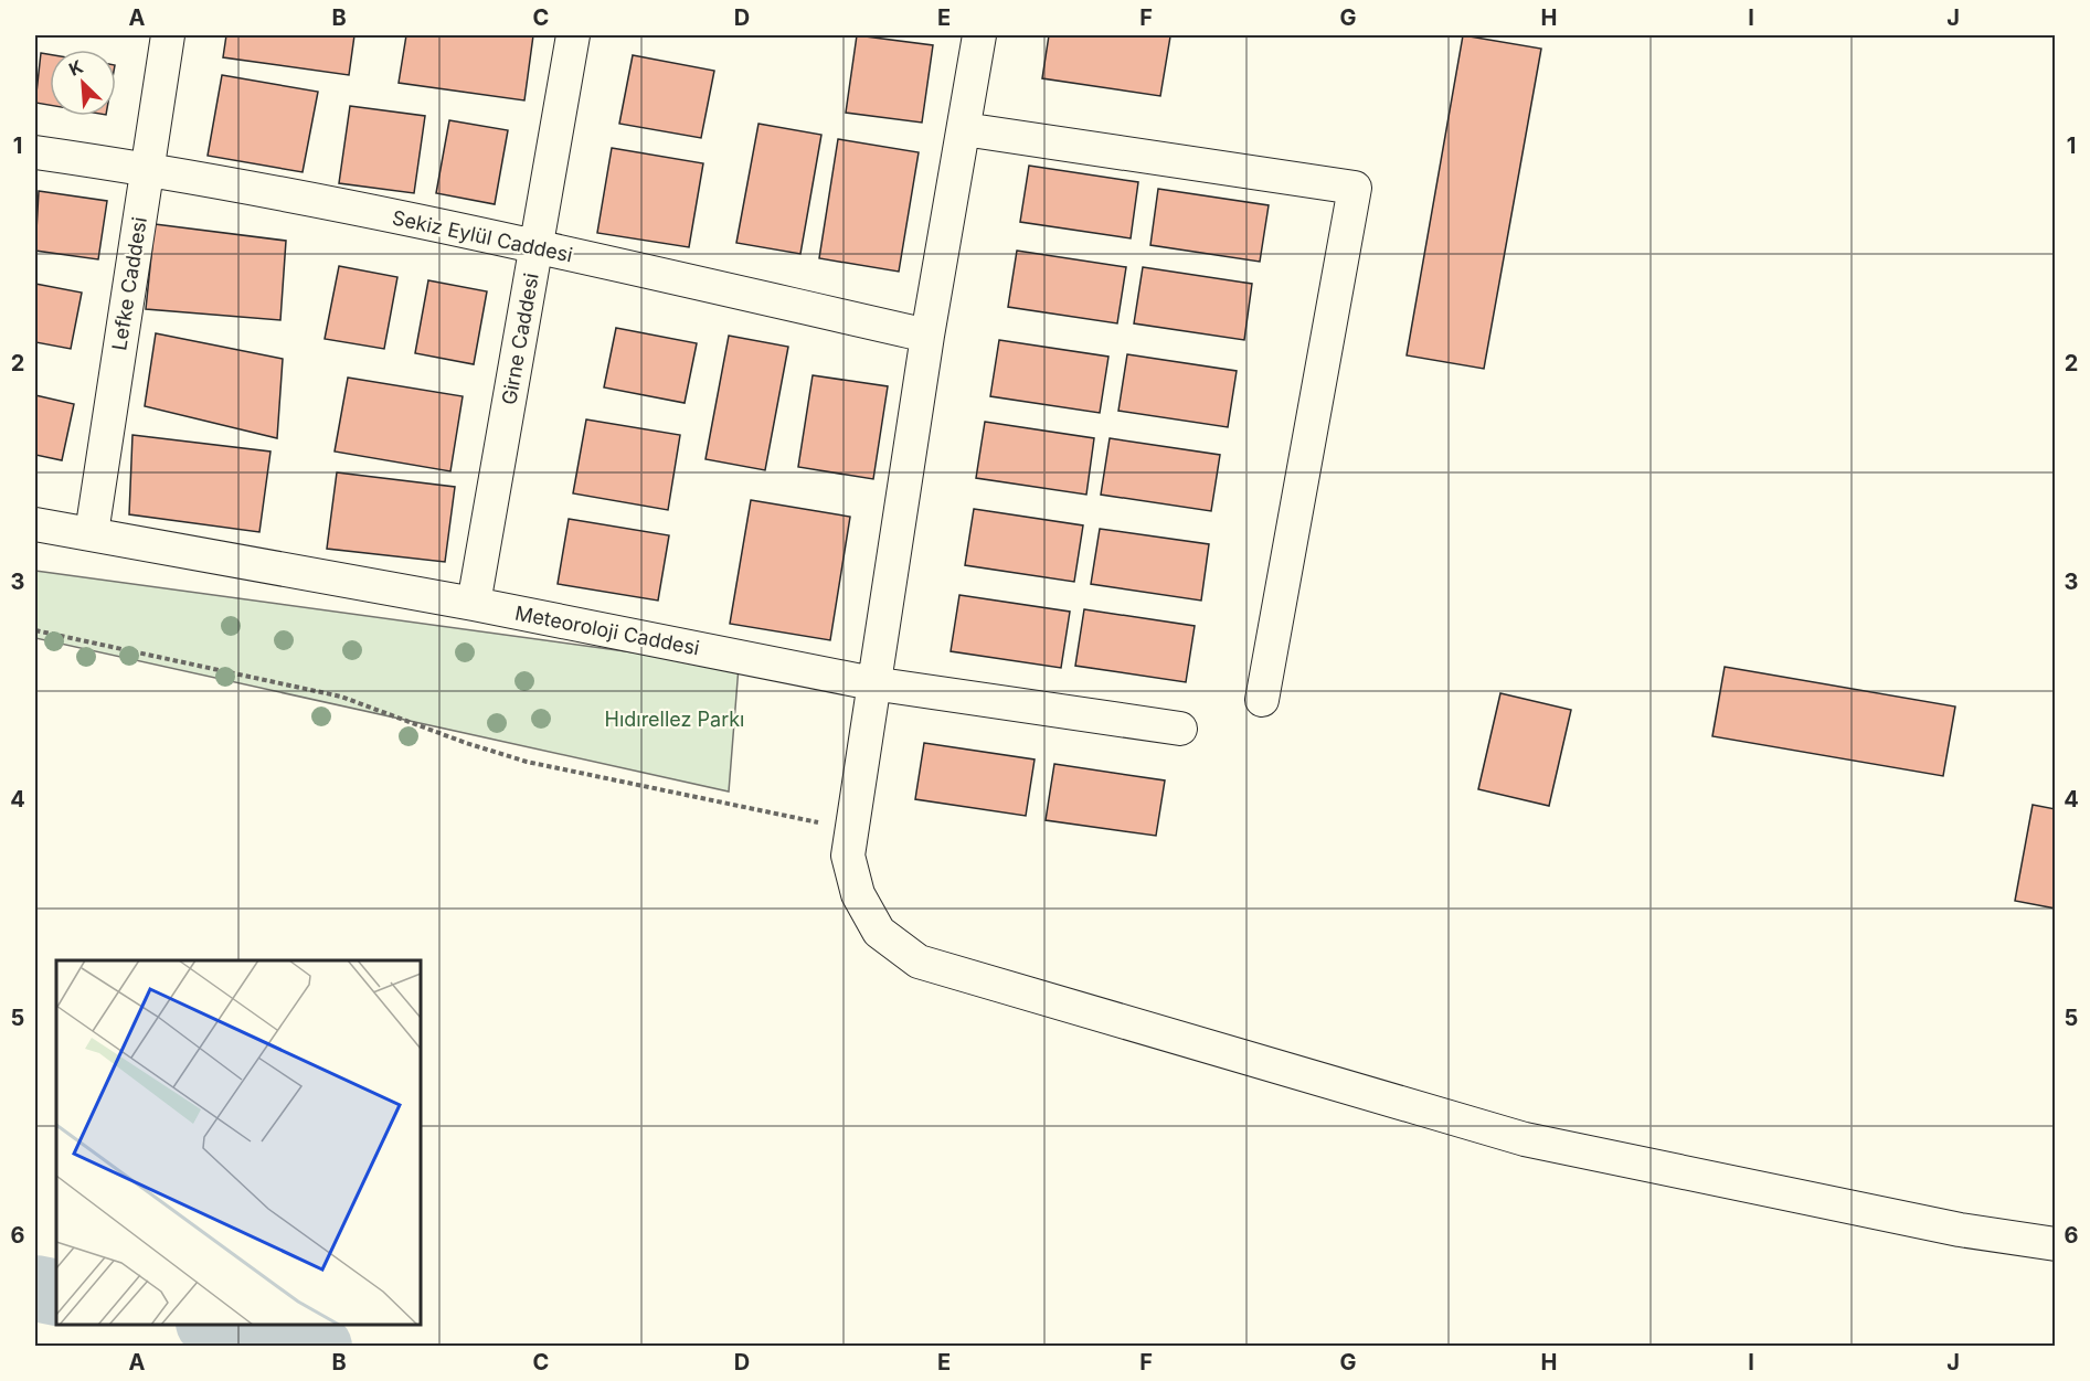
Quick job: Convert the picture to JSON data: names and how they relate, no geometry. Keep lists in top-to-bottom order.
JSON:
{
  "streets": {
    "street": [
      "Sekiz Eylül Caddesi",
      "Lefke Caddesi",
      "Girne Caddesi",
      "Meteoroloji Caddesi"
    ]
  },
  "crossings": [
    ["Sekiz Eylül Caddesi", "Lefke Caddesi"],
    ["Sekiz Eylül Caddesi", "Girne Caddesi"],
    ["Lefke Caddesi", "Meteoroloji Caddesi"],
    ["Girne Caddesi", "Meteoroloji Caddesi"]
  ],
  "parks": ["Hıdırellez Parkı"],
  "north": "top left",
  "grid": {
    "columns": [
      "A",
      "B",
      "C",
      "D",
      "E",
      "F",
      "G",
      "H",
      "I",
      "J"
    ],
    "rows": [
      "1",
      "2",
      "3",
      "4",
      "5",
      "6"
    ]
  }
}
